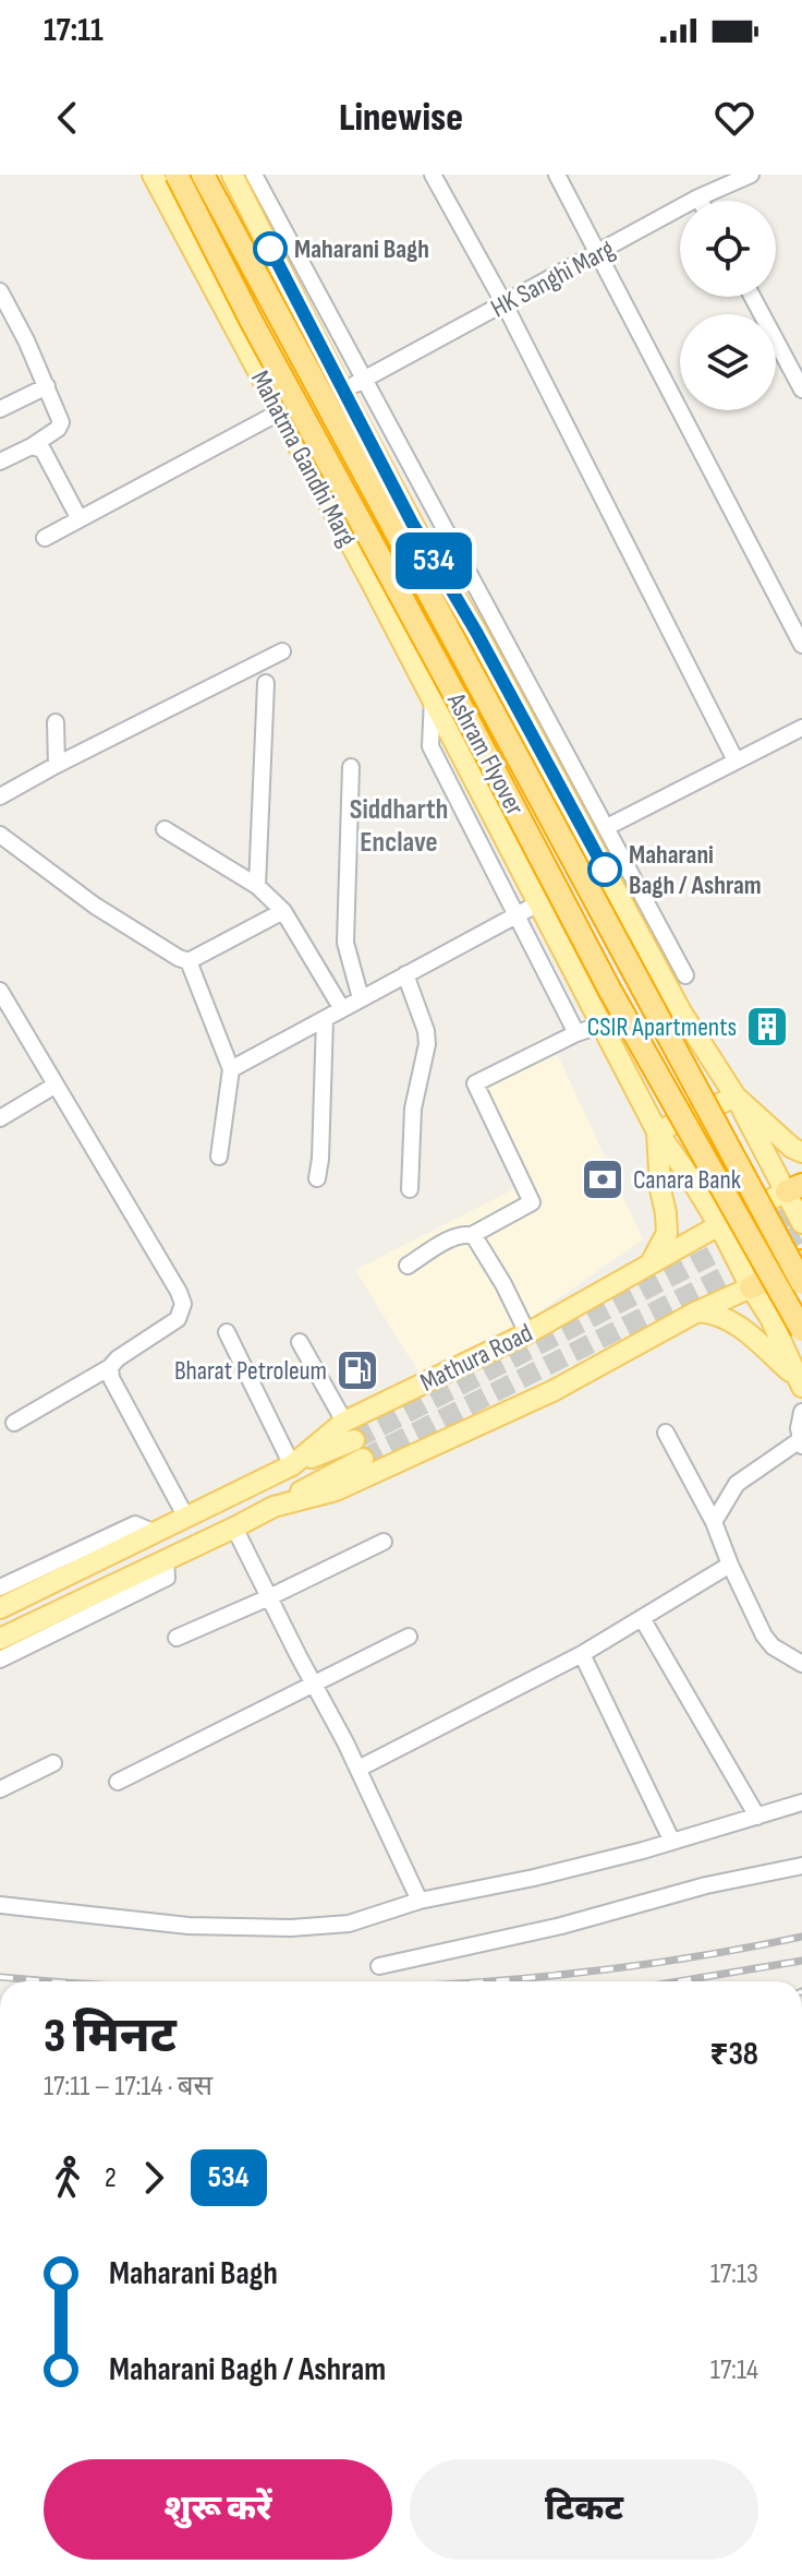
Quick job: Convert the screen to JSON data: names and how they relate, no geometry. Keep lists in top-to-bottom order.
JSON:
{
  "streets": {
    "highway": ["Ashram Flyover"],
    "main road": ["Mahatma Gandhi Marg", "Mathura Road"],
    "street": ["HK Sanghi Marg"]
  },
  "crossings": [
    ["Mahatma Gandhi Marg", "Mathura Road"]
  ],
  "districts": ["Siddharth Enclave"],
  "places": {
    "other": ["Maharani Bagh", "Maharani Bagh / Ashram"],
    "building": ["CSIR Apartments"],
    "bank": ["Canara Bank"],
    "fuel station": ["Bharat Petroleum"]
  },
  "lines": ["bus line 534"],
  "page": {
    "status": "17:11",
    "header": "Linewise",
    "on_map": "534",
    "heading": ["3 मिनट", "17:11 – 17:14 · बस", "₹38"],
    "legs": ["2", "534"],
    "list": [
      {
        "name": "Maharani Bagh",
        "value": "17:13"
      },
      {
        "name": "Maharani Bagh / Ashram",
        "value": "17:14"
      }
    ],
    "buttons": ["शुरू करें", "टिकट"]
  }
}
